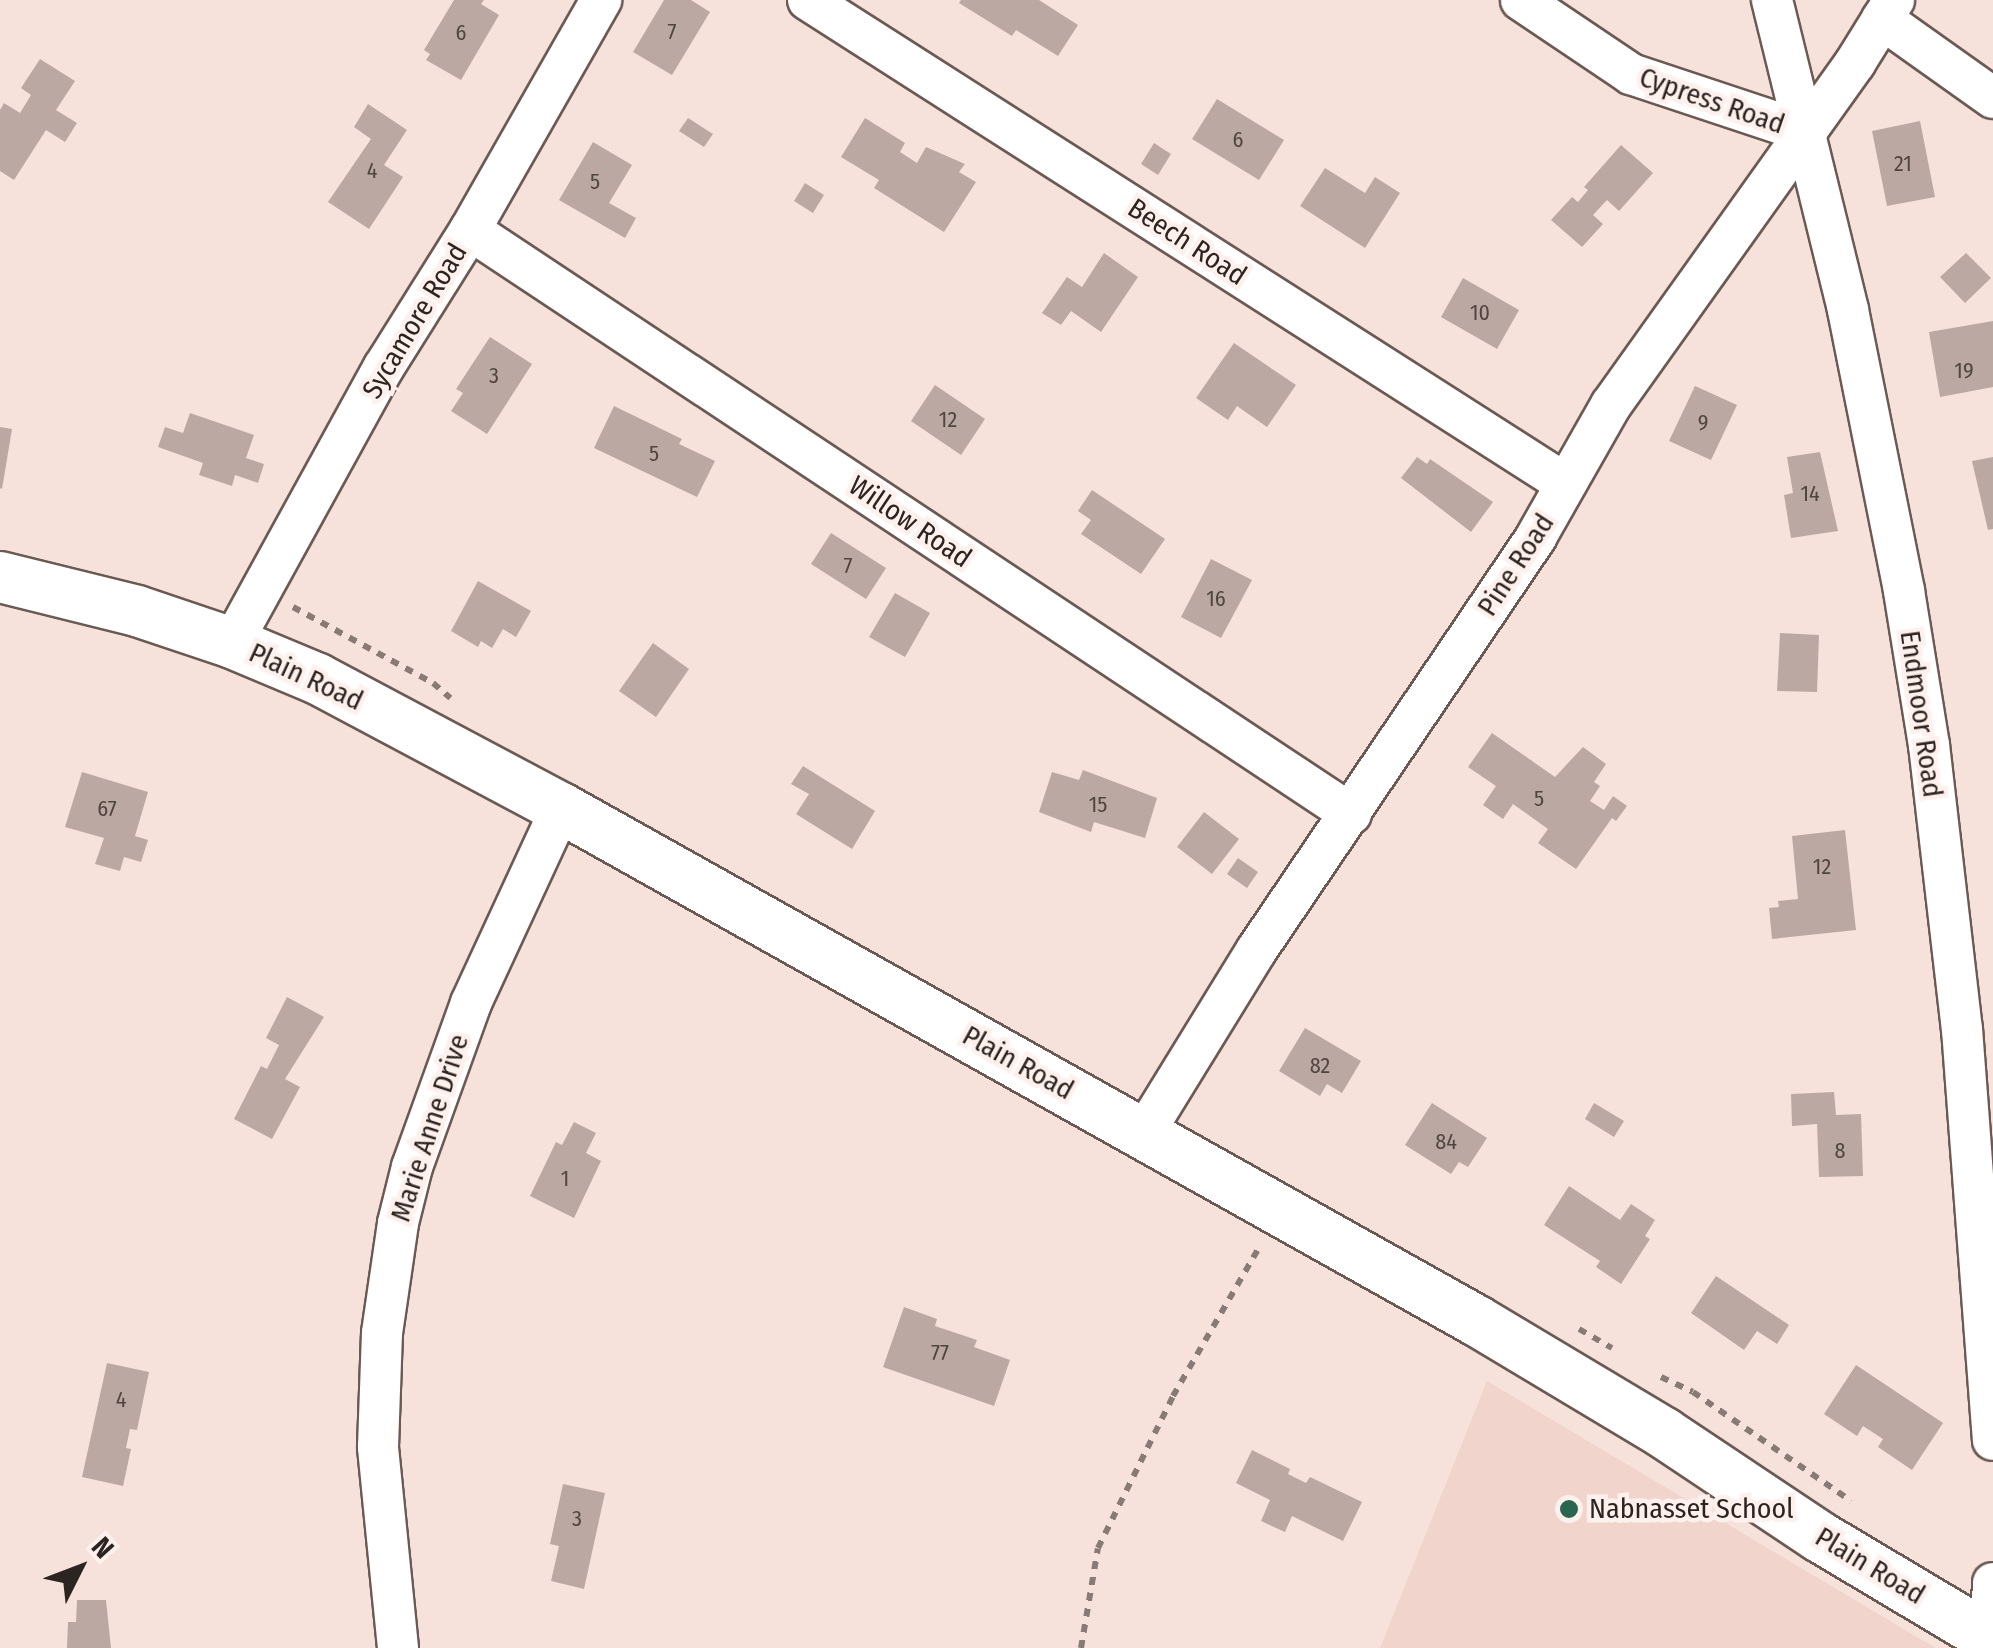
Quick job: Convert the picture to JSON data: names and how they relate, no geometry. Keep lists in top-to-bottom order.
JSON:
{
  "streets": {
    "main road": ["Plain Road"],
    "street": [
      "Cypress Road",
      "Beech Road",
      "Sycamore Road",
      "Willow Road",
      "Pine Road",
      "Endmoor Road",
      "Marie Anne Drive"
    ]
  },
  "crossings": [
    ["Cypress Road", "Pine Road"],
    ["Cypress Road", "Endmoor Road"],
    ["Beech Road", "Pine Road"],
    ["Sycamore Road", "Willow Road"],
    ["Sycamore Road", "Plain Road"],
    ["Willow Road", "Pine Road"],
    ["Pine Road", "Plain Road"],
    ["Pine Road", "Endmoor Road"],
    ["Plain Road", "Marie Anne Drive"]
  ],
  "places": ["Nabnasset School"],
  "house_numbers": [
    "7",
    "6",
    "6",
    "21",
    "4",
    "5",
    "10",
    "19",
    "3",
    "12",
    "9",
    "5",
    "14",
    "7",
    "16",
    "5",
    "15",
    "67",
    "12",
    "82",
    "84",
    "8",
    "1",
    "77",
    "4",
    "3"
  ],
  "north": "top right"
}
